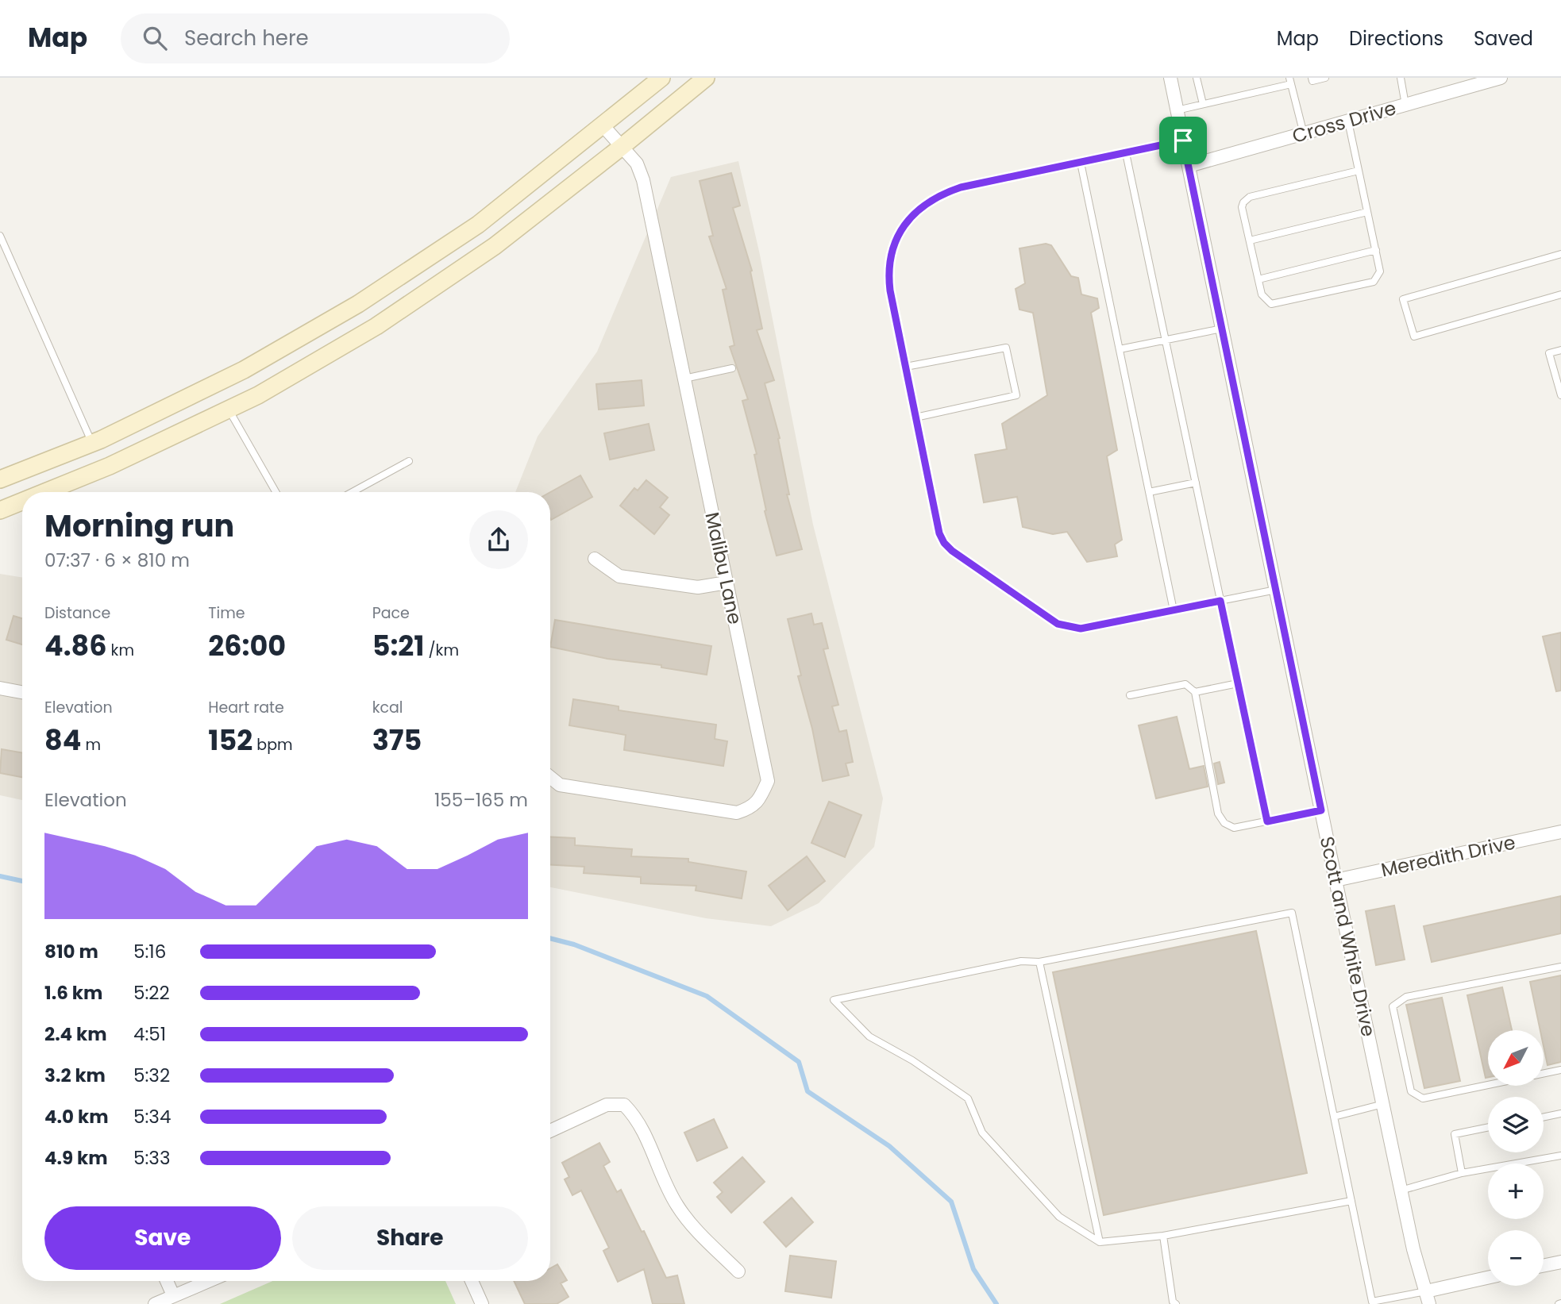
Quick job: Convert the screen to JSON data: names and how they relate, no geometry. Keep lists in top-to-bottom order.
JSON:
{
  "streets": {
    "street": [
      "Cross Drive",
      "Malibu Lane",
      "Meredith Drive",
      "Scott and White Drive"
    ]
  },
  "crossings": [
    ["Cross Drive", "Scott and White Drive"],
    ["Meredith Drive", "Scott and White Drive"]
  ],
  "north": "bottom left",
  "page": {
    "header": "Map",
    "search": "Search here",
    "nav": ["Map", "Directions", "Saved"],
    "heading": ["Morning run", "07:37 · 6 × 810 m"],
    "stats": [
      ["Distance", "4.86 km"],
      ["Time", "26:00"],
      ["Pace", "5:21 /km"],
      ["Elevation", "84 m"],
      ["Heart rate", "152 bpm"],
      ["kcal", "375"]
    ],
    "chart": ["Elevation", "155–165 m"],
    "list": [
      {
        "name": "810 m",
        "note": "5:16"
      },
      {
        "name": "1.6 km",
        "note": "5:22"
      },
      {
        "name": "2.4 km",
        "note": "4:51"
      },
      {
        "name": "3.2 km",
        "note": "5:32"
      },
      {
        "name": "4.0 km",
        "note": "5:34"
      },
      {
        "name": "4.9 km",
        "note": "5:33"
      }
    ],
    "map_buttons": ["+", "−"],
    "buttons": ["Save", "Share"]
  }
}
